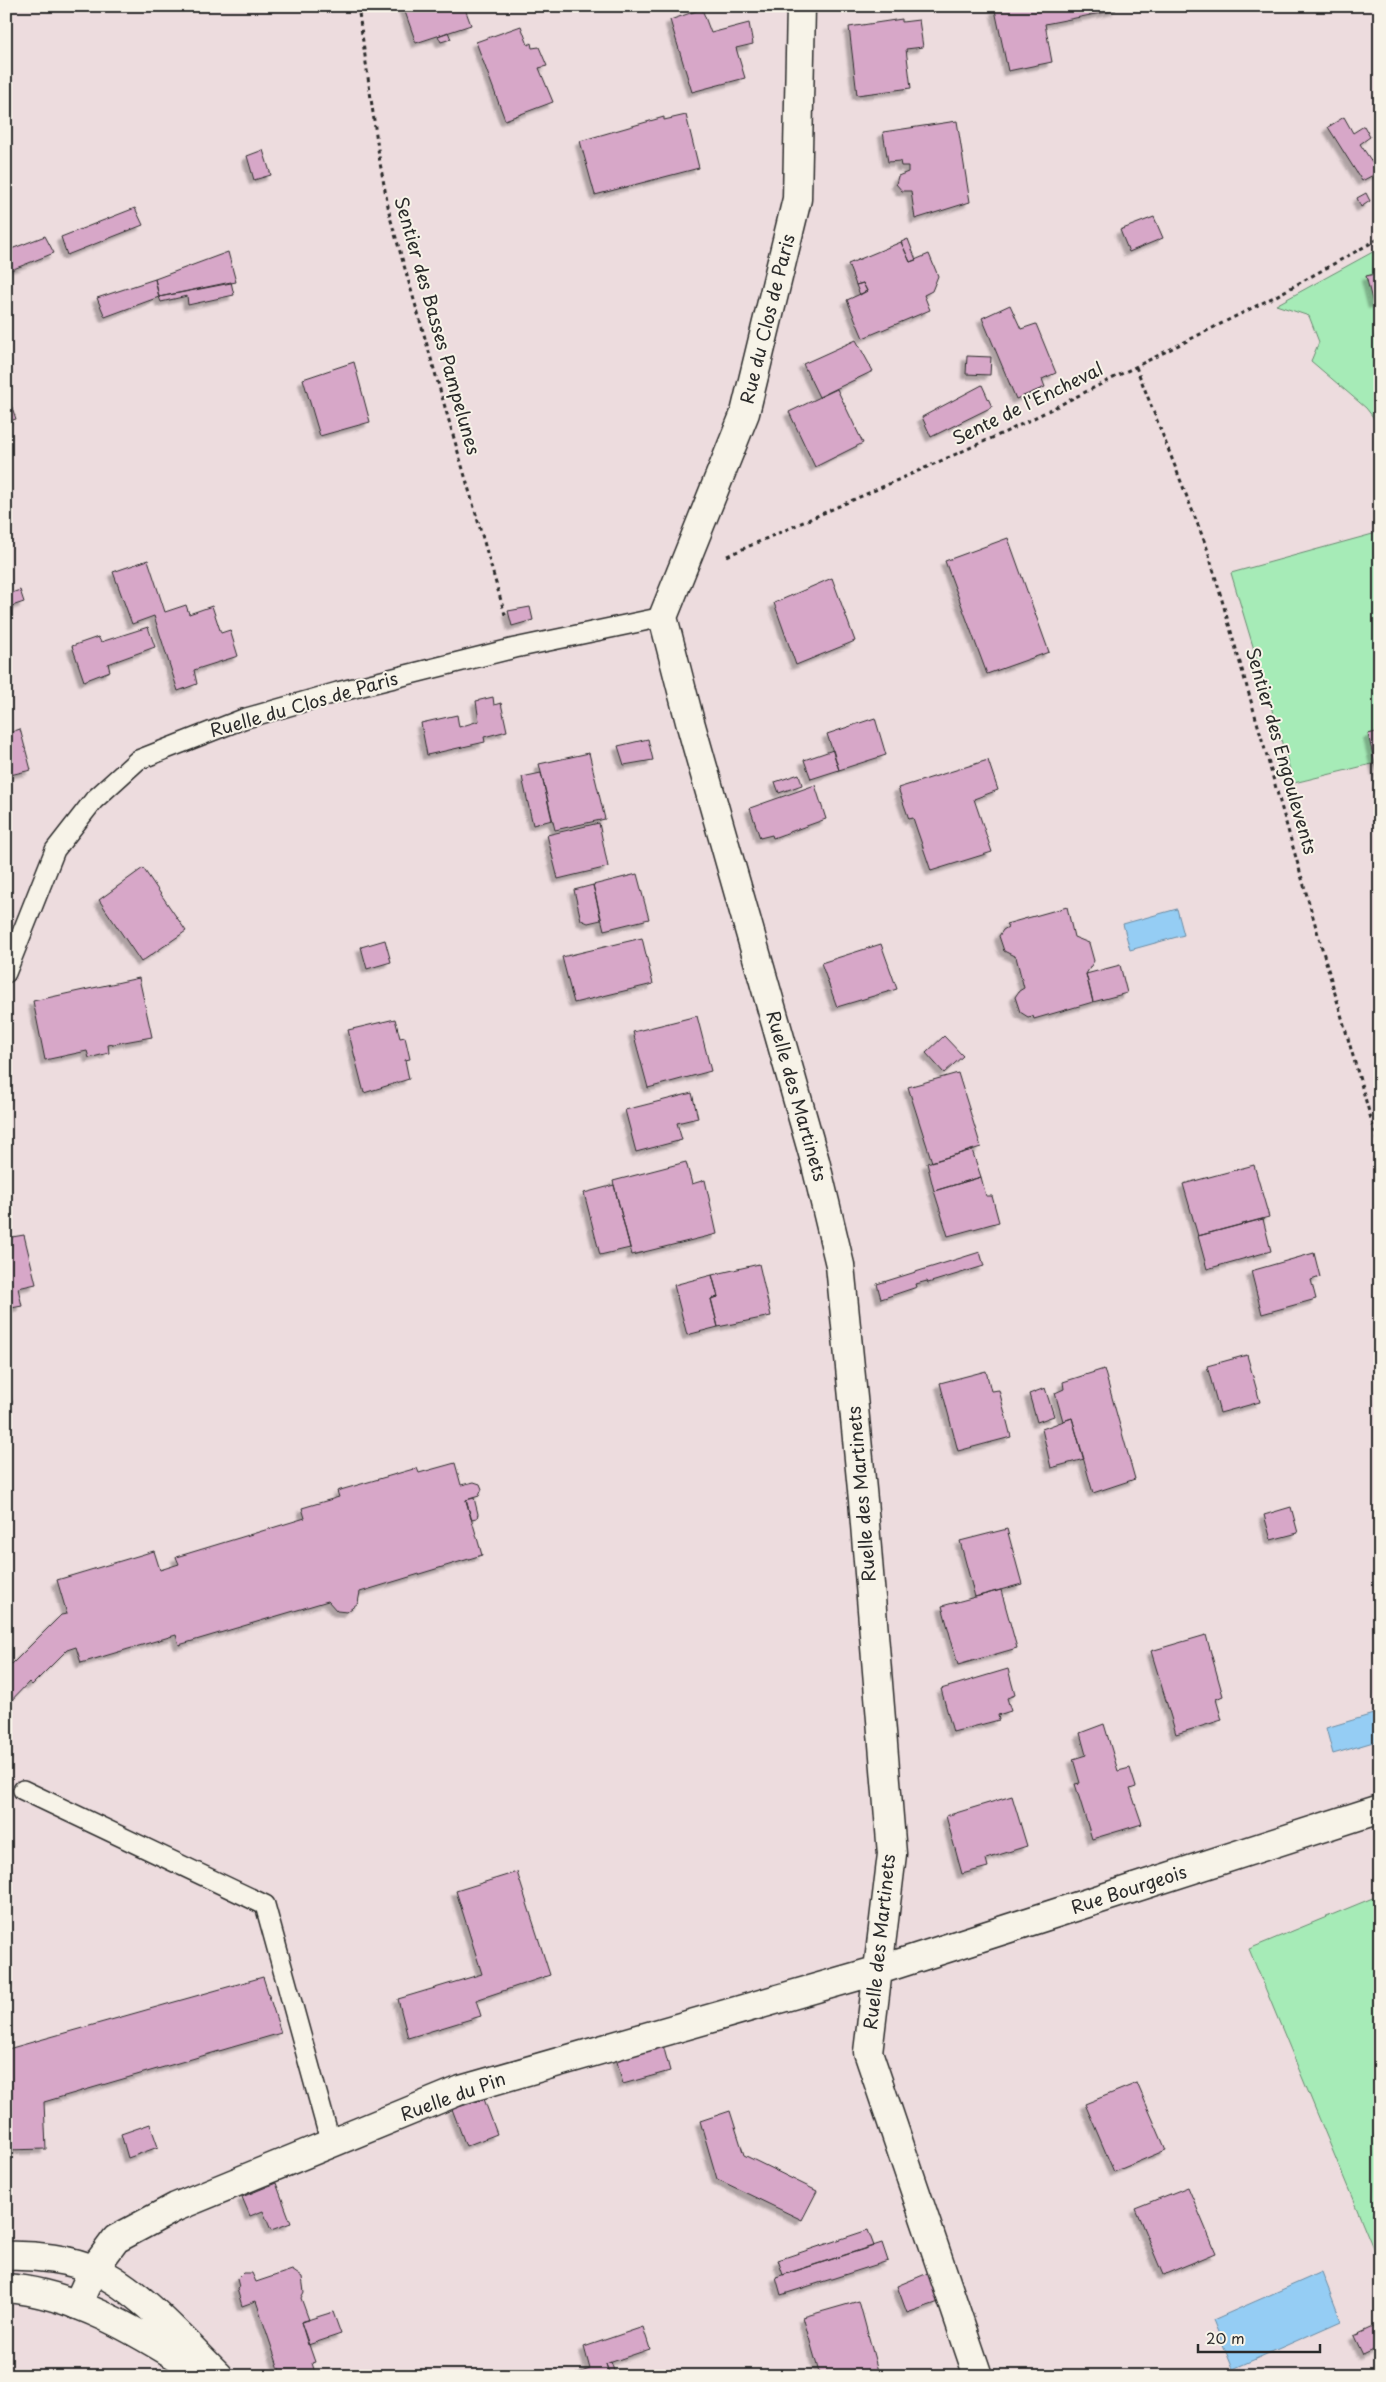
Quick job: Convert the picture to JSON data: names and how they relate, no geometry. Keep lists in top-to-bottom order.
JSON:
{
  "streets": {
    "street": [
      "Rue du Clos de Paris",
      "Ruelle des Martinets",
      "Rue Bourgeois",
      "Ruelle du Pin"
    ],
    "lane": ["Ruelle du Clos de Paris"],
    "path": ["Sentier des Basses Pampelunes", "Sente de l'Encheval", "Sentier des Engoulevents"]
  },
  "crossings": [
    ["Rue du Clos de Paris", "Sente de l'Encheval"],
    ["Rue du Clos de Paris", "Ruelle du Clos de Paris"],
    ["Rue du Clos de Paris", "Ruelle des Martinets"],
    ["Sentier des Basses Pampelunes", "Ruelle du Clos de Paris"],
    ["Sente de l'Encheval", "Sentier des Engoulevents"],
    ["Ruelle du Clos de Paris", "Ruelle des Martinets"],
    ["Ruelle des Martinets", "Rue Bourgeois"],
    ["Ruelle des Martinets", "Ruelle du Pin"],
    ["Rue Bourgeois", "Ruelle du Pin"]
  ],
  "scale_bar": "20 m"
}
